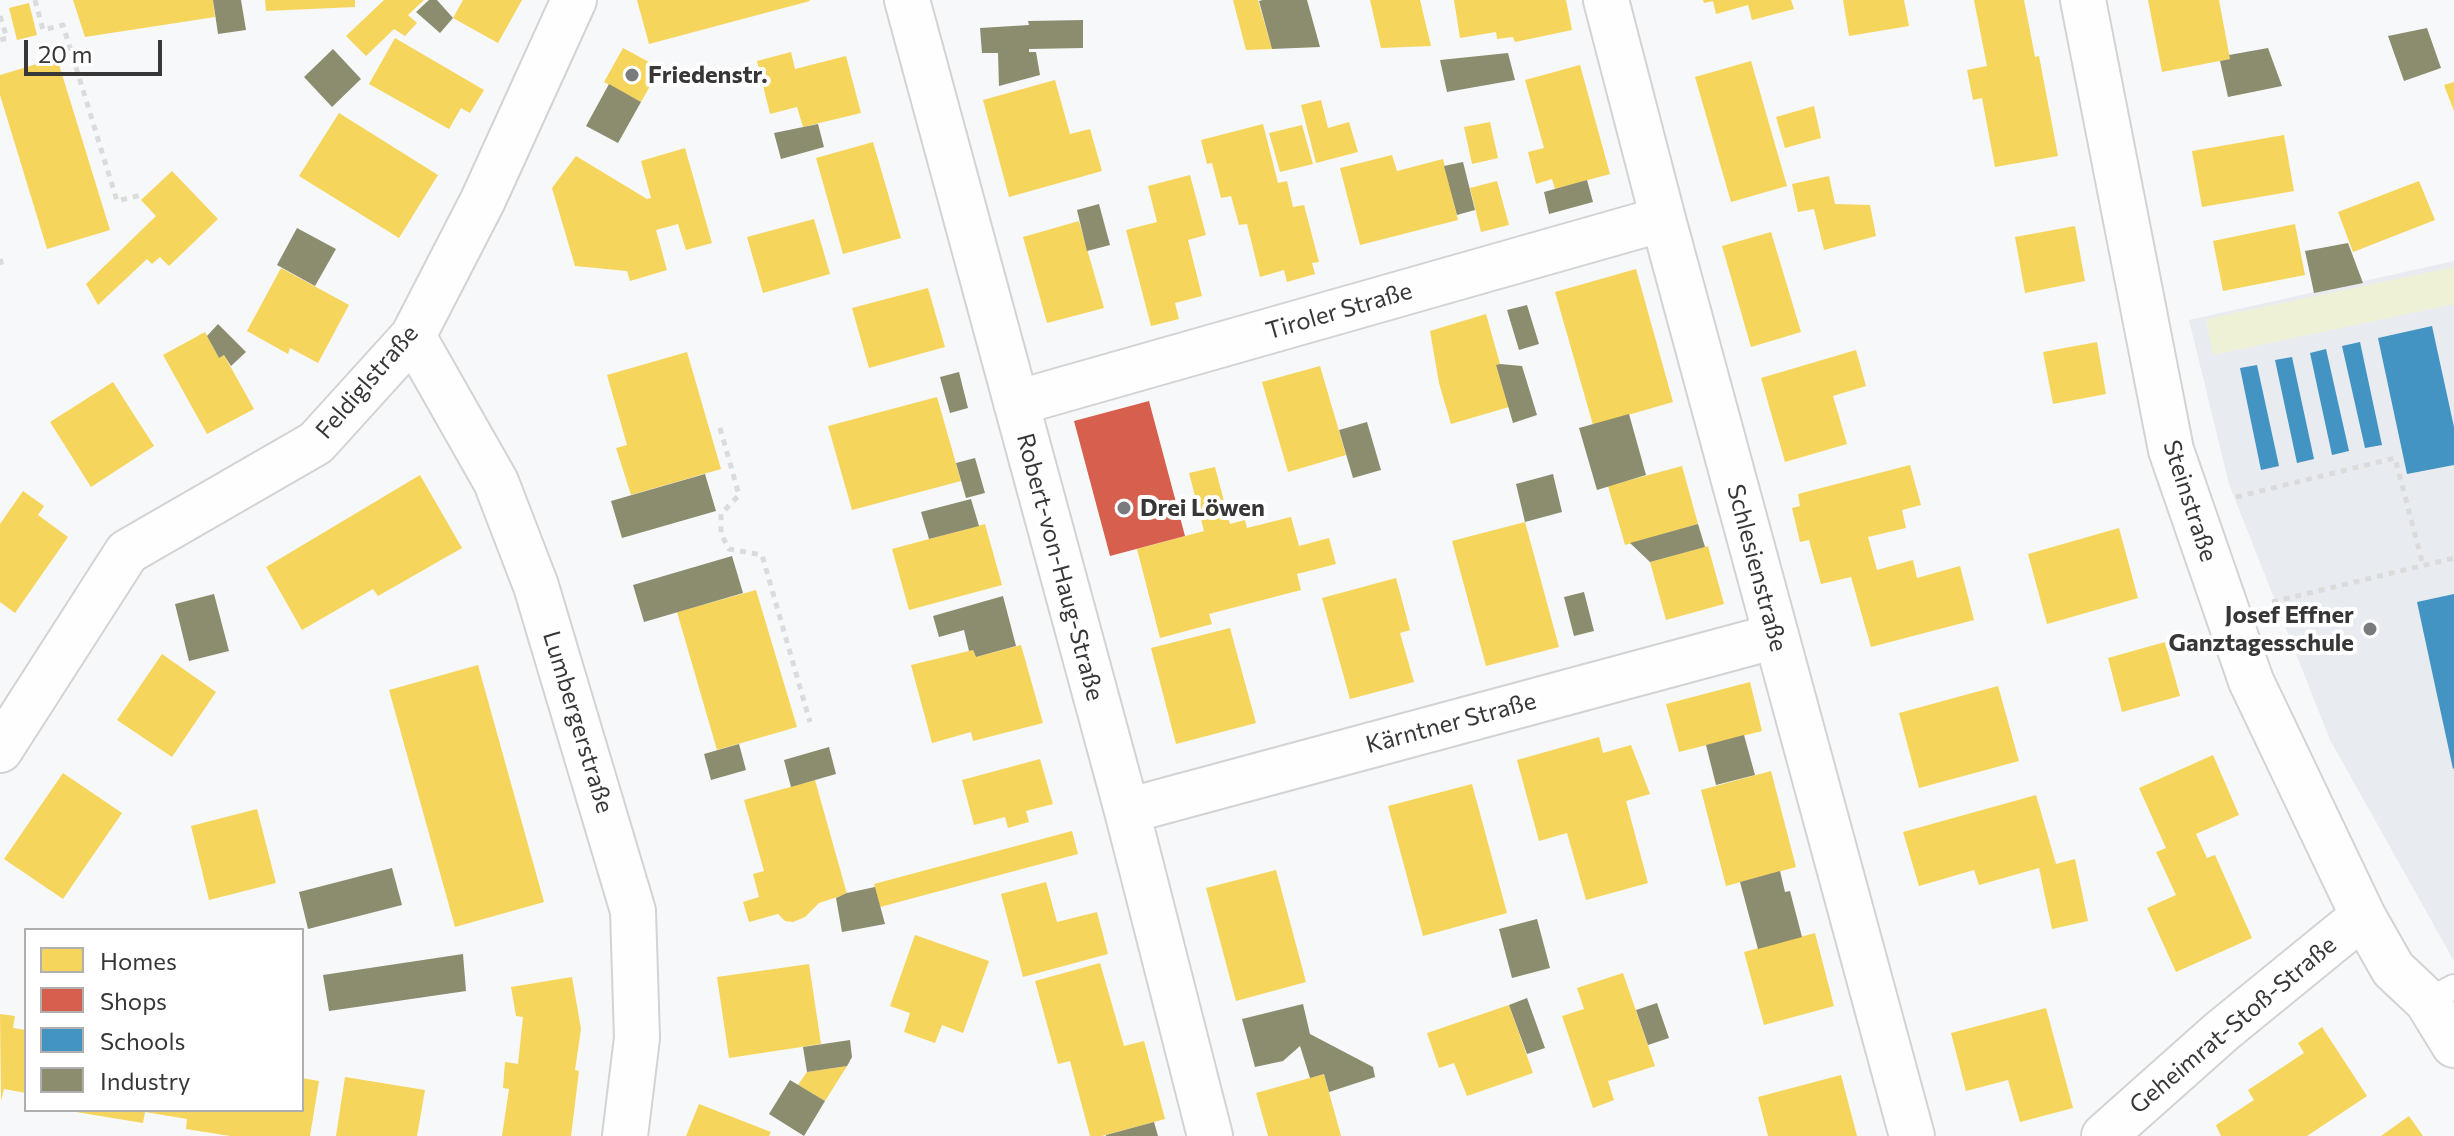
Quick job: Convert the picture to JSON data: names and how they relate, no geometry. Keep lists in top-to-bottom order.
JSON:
{
  "streets": {
    "street": [
      "Tiroler Straße",
      "Feldiglstraße",
      "Steinstraße",
      "Robert-von-Haug-Straße",
      "Schlesienstraße",
      "Lumbergerstraße",
      "Kärntner Straße",
      "Geheimrat-Stoß-Straße"
    ]
  },
  "crossings": [
    ["Tiroler Straße", "Robert-von-Haug-Straße"],
    ["Tiroler Straße", "Schlesienstraße"],
    ["Feldiglstraße", "Lumbergerstraße"],
    ["Steinstraße", "Geheimrat-Stoß-Straße"],
    ["Robert-von-Haug-Straße", "Kärntner Straße"],
    ["Schlesienstraße", "Kärntner Straße"]
  ],
  "places": ["Friedenstr.", "Drei Löwen", "Josef Effner Ganztagesschule"],
  "legend": [
    "Homes",
    "Shops",
    "Schools",
    "Industry"
  ],
  "scale_bar": "20 m"
}
